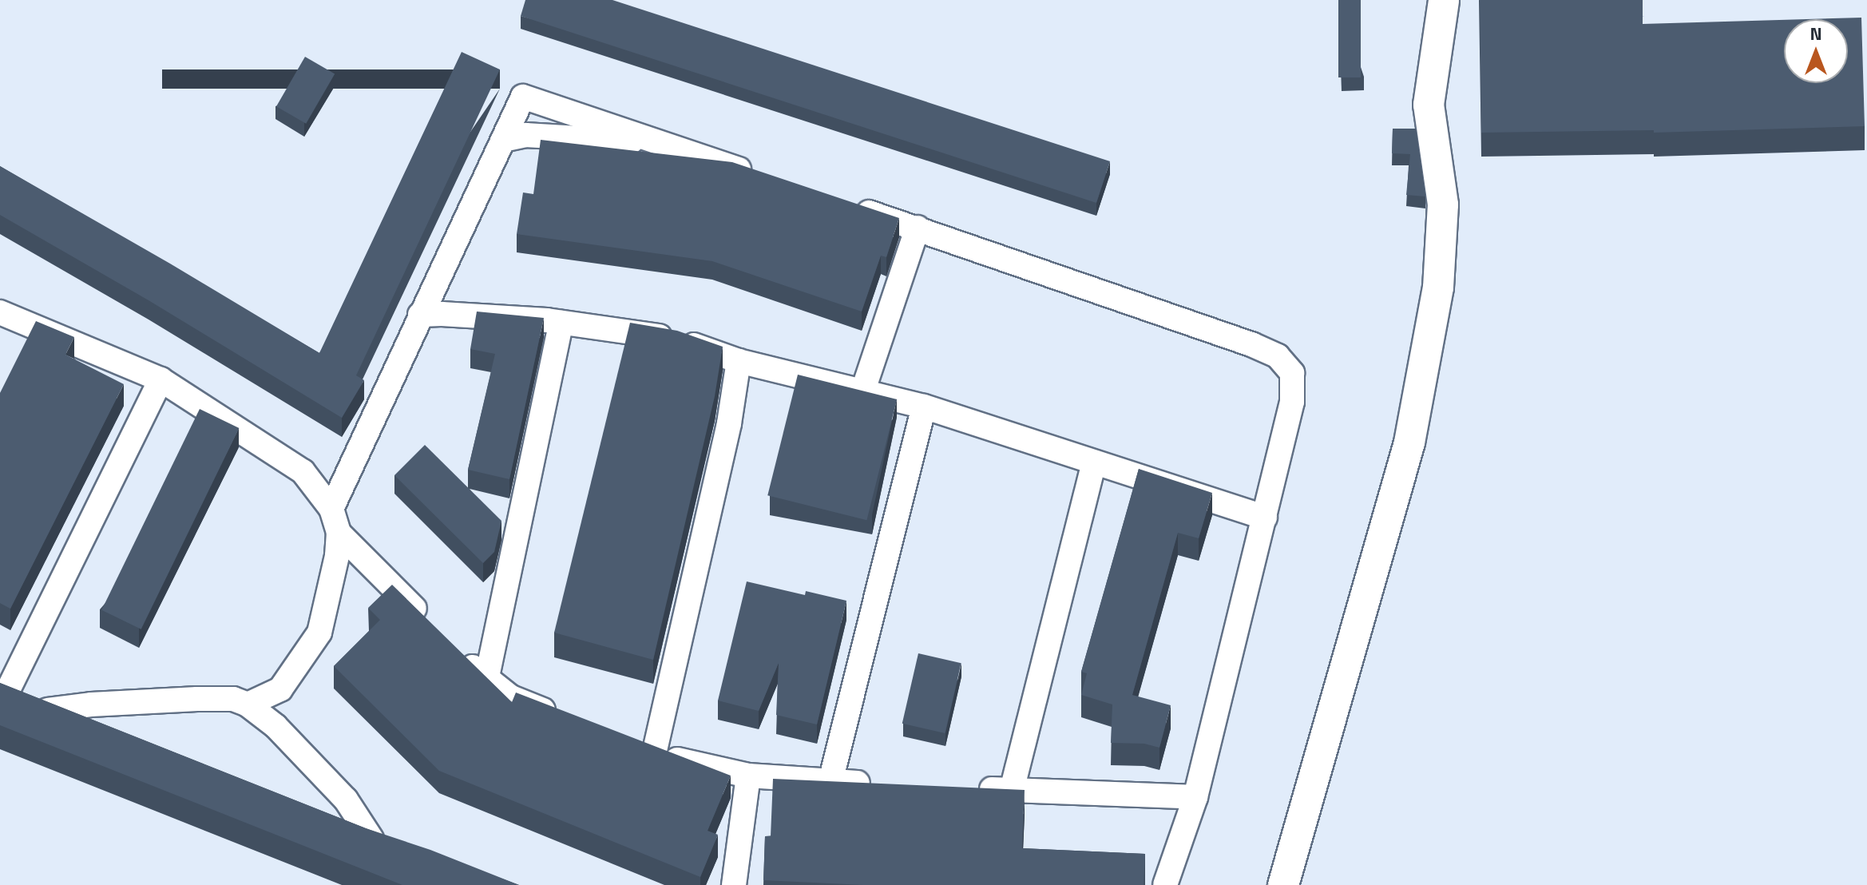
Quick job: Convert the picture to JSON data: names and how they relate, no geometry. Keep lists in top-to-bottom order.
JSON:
{
  "north": "top"
}
